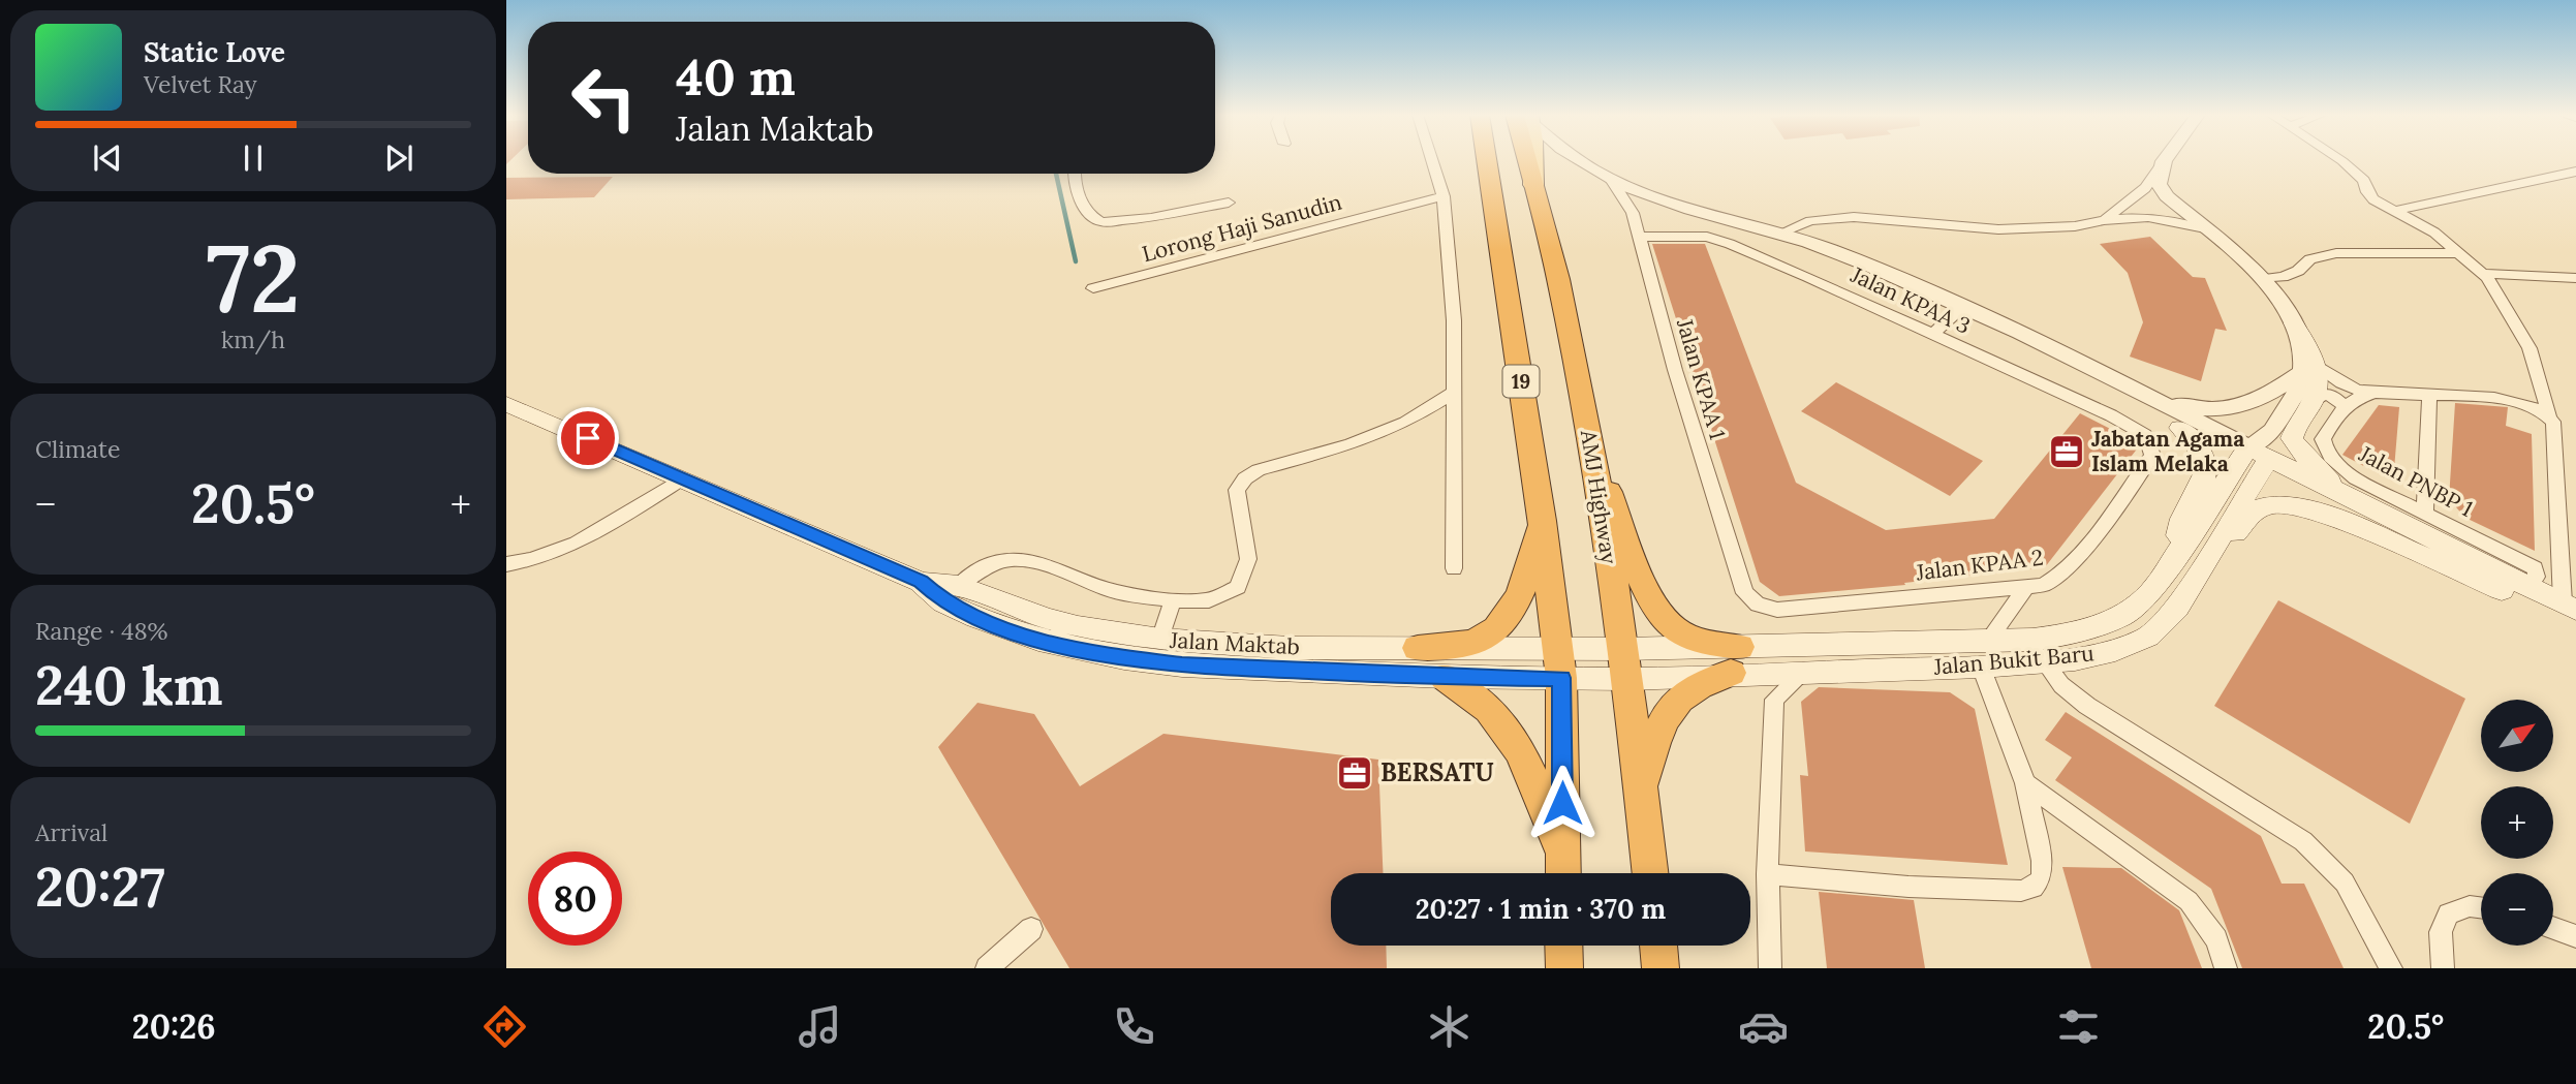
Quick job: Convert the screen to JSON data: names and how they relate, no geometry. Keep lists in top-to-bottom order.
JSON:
{
  "streets": {
    "highway": ["19", "AMJ Highway"],
    "main road": ["Jalan Maktab", "Jalan Bukit Baru"],
    "street": [
      "Lorong Haji Sanudin",
      "Jalan KPAA 3",
      "Jalan KPAA 1",
      "Jalan PNBP 1",
      "Jalan KPAA 2"
    ]
  },
  "crossings": [
    ["Jalan KPAA 3", "Jalan KPAA 1"],
    ["Jalan KPAA 3", "Jalan KPAA 2"],
    ["Jalan KPAA 1", "Jalan KPAA 2"],
    ["19", "Jalan Maktab"],
    ["19", "Jalan Bukit Baru"],
    ["AMJ Highway", "Jalan Bukit Baru"],
    ["Jalan Maktab", "Jalan Bukit Baru"]
  ],
  "places": {
    "office": ["Jabatan Agama Islam Melaka", "BERSATU"]
  },
  "north": "top right",
  "page": {
    "turn": ["40 m", "Jalan Maktab"],
    "song": ["Static Love", "Velvet Ray"],
    "tile": [
      ["72", "km/h"],
      "Climate",
      ["Range · 48%", "240 km"],
      ["Arrival", "20:27"]
    ],
    "heat": ["−", "20.5°", "+"],
    "map_buttons": ["+", "−"],
    "limit": "80",
    "trip": "20:27 · 1 min · 370 m",
    "tabs": ["20:26", "20.5°"]
  }
}
